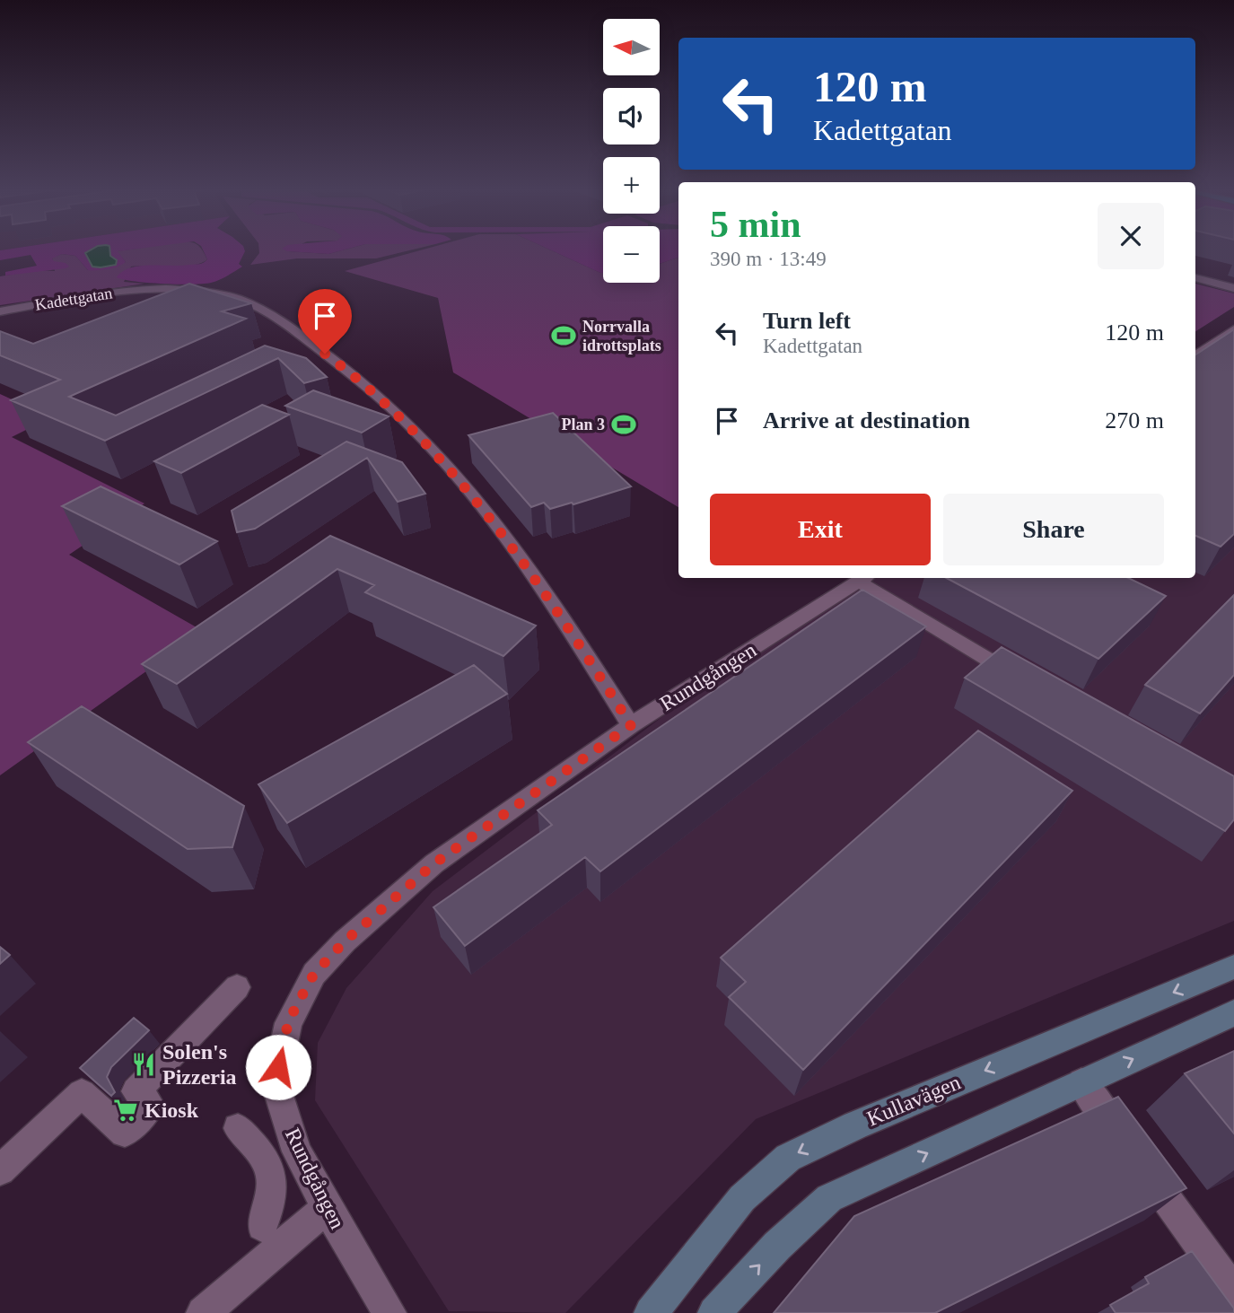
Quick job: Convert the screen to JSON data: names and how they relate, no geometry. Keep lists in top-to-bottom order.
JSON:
{
  "streets": {
    "street": ["Kadettgatan", "Rundgången", "Kullavägen"]
  },
  "crossings": [
    ["Kadettgatan", "Rundgången"]
  ],
  "places": {
    "sports": ["Norrvalla idrottsplats", "Plan 3"],
    "restaurant": ["Solen's Pizzeria"],
    "supermarket": ["Kiosk"]
  },
  "north": "left",
  "page": {
    "map_buttons": ["+", "−"],
    "turn": ["120 m", "Kadettgatan"],
    "heading": ["5 min", "390 m · 13:49"],
    "list": [
      {
        "name": "Turn left",
        "note": "Kadettgatan",
        "value": "120 m"
      },
      {
        "name": "Arrive at destination",
        "value": "270 m"
      }
    ],
    "buttons": ["Exit", "Share"]
  }
}
